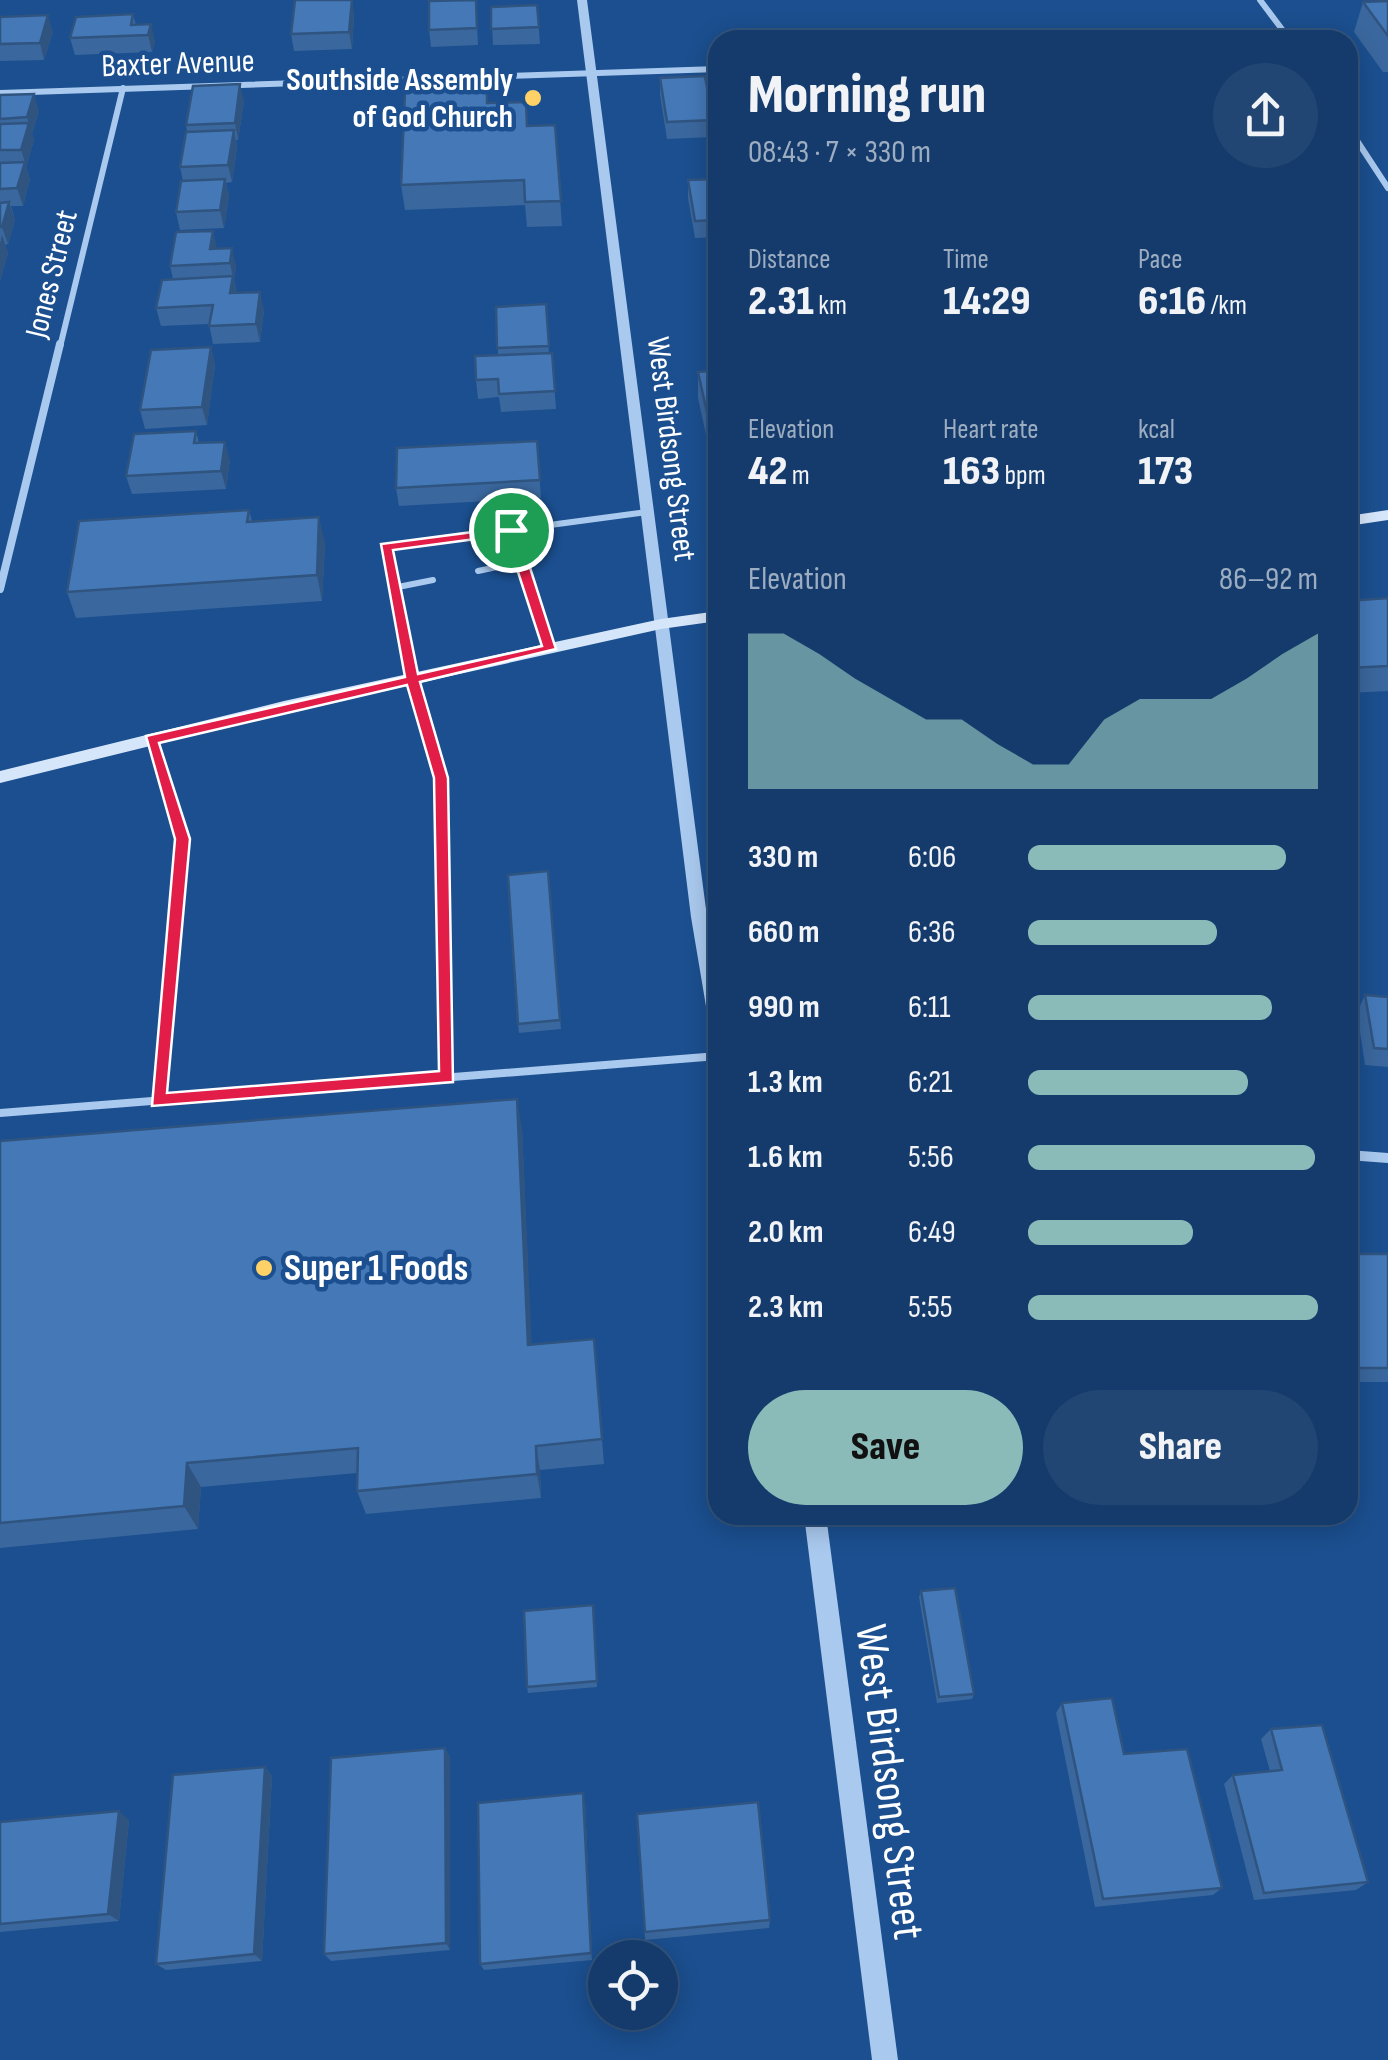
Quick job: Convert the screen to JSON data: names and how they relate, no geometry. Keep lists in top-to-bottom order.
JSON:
{
  "streets": {
    "street": ["Baxter Avenue", "Jones Street", "West Birdsong Street"]
  },
  "crossings": [
    ["Baxter Avenue", "Jones Street"],
    ["Baxter Avenue", "West Birdsong Street"]
  ],
  "places": ["Southside Assembly of God Church", "Super 1 Foods"],
  "page": {
    "heading": ["Morning run", "08:43 · 7 × 330 m"],
    "stats": [
      ["Distance", "2.31 km"],
      ["Time", "14:29"],
      ["Pace", "6:16 /km"],
      ["Elevation", "42 m"],
      ["Heart rate", "163 bpm"],
      ["kcal", "173"]
    ],
    "chart": ["Elevation", "86–92 m"],
    "list": [
      {
        "name": "330 m",
        "note": "6:06"
      },
      {
        "name": "660 m",
        "note": "6:36"
      },
      {
        "name": "990 m",
        "note": "6:11"
      },
      {
        "name": "1.3 km",
        "note": "6:21"
      },
      {
        "name": "1.6 km",
        "note": "5:56"
      },
      {
        "name": "2.0 km",
        "note": "6:49"
      },
      {
        "name": "2.3 km",
        "note": "5:55"
      }
    ],
    "buttons": ["Save", "Share"]
  }
}
